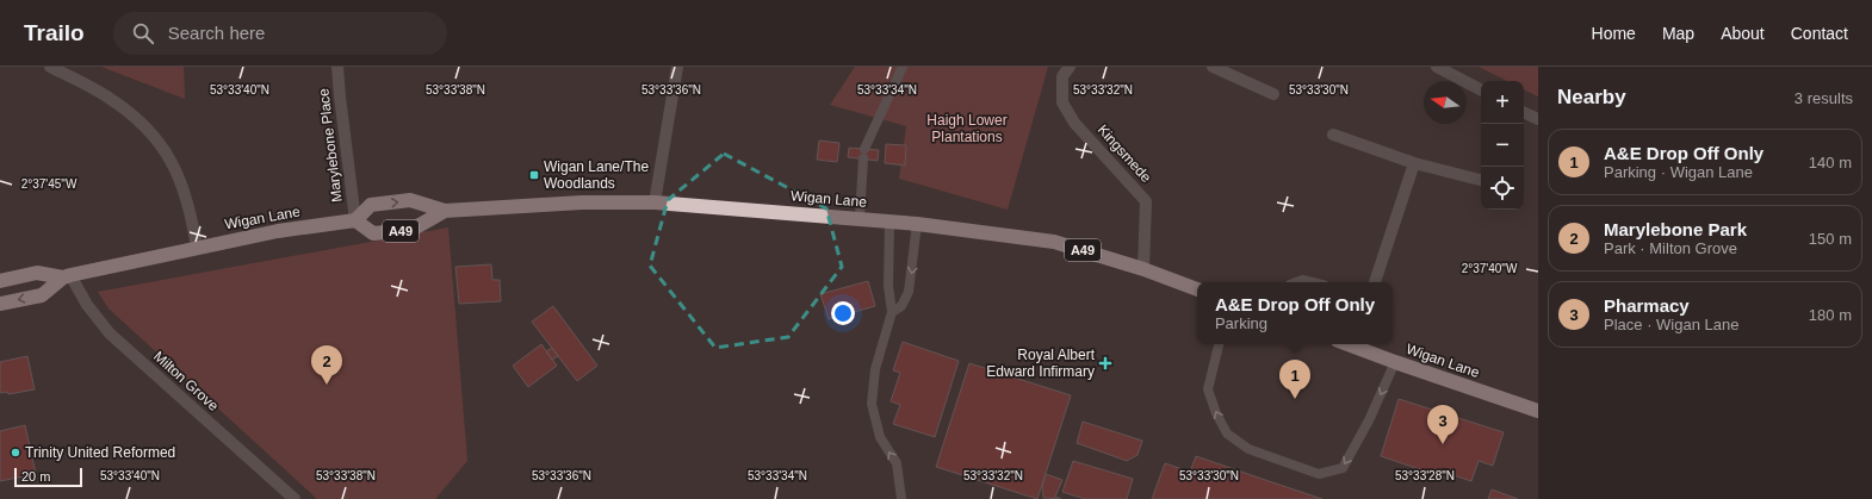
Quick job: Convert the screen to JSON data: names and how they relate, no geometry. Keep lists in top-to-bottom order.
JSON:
{
  "streets": {
    "highway": ["Wigan Lane", "A49"],
    "street": ["Marylebone Place", "Kingsmede", "Milton Grove"]
  },
  "crossings": [
    ["Marylebone Place", "Wigan Lane"],
    ["Kingsmede", "Wigan Lane"],
    ["Wigan Lane", "Milton Grove"]
  ],
  "parks": ["Haigh Lower Plantations"],
  "places": {
    "transit": ["Wigan Lane/The Woodlands"],
    "health": ["Royal Albert Edward Infirmary"],
    "other": ["Trinity United Reformed"]
  },
  "scale_bar": "20 m",
  "north": "left",
  "page": {
    "header": "Trailo",
    "search": "Search here",
    "nav": [
      "Home",
      "Map",
      "About",
      "Contact"
    ],
    "heading": ["Nearby", "3 results"],
    "map_buttons": ["+", "−"],
    "list": [
      {
        "mark": "1",
        "name": "A&E Drop Off Only",
        "note": "Parking · Wigan Lane",
        "value": "140 m"
      },
      {
        "mark": "2",
        "name": "Marylebone Park",
        "note": "Park · Milton Grove",
        "value": "150 m"
      },
      {
        "mark": "3",
        "name": "Pharmacy",
        "note": "Place · Wigan Lane",
        "value": "180 m"
      }
    ],
    "popup": ["A&E Drop Off Only", "Parking"],
    "pins": ["2", "1", "3"],
    "scale": "20 m"
  },
  "coordinates": [
    "53°33'40\"N",
    "53°33'38\"N",
    "53°33'36\"N",
    "53°33'34\"N",
    "53°33'32\"N",
    "53°33'30\"N",
    "2°37'45\"W",
    "2°37'40\"W",
    "53°33'28\"N"
  ]
}
